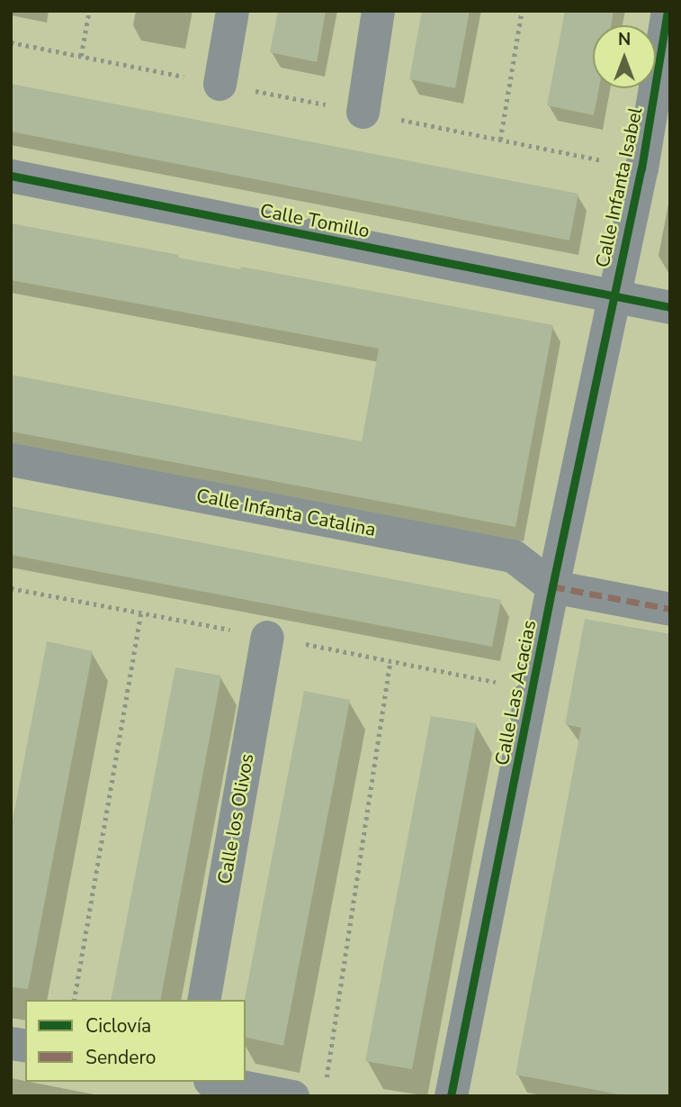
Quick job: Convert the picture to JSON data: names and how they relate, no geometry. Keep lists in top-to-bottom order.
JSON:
{
  "streets": {
    "street": [
      "Calle Infanta Isabel",
      "Calle Tomillo",
      "Calle Infanta Catalina",
      "Calle Las Acacias",
      "Calle los Olivos"
    ]
  },
  "crossings": [
    ["Calle Infanta Isabel", "Calle Tomillo"],
    ["Calle Infanta Isabel", "Calle Las Acacias"],
    ["Calle Tomillo", "Calle Las Acacias"],
    ["Calle Infanta Catalina", "Calle Las Acacias"]
  ],
  "legend": ["Ciclovía", "Sendero"],
  "north": "top"
}
